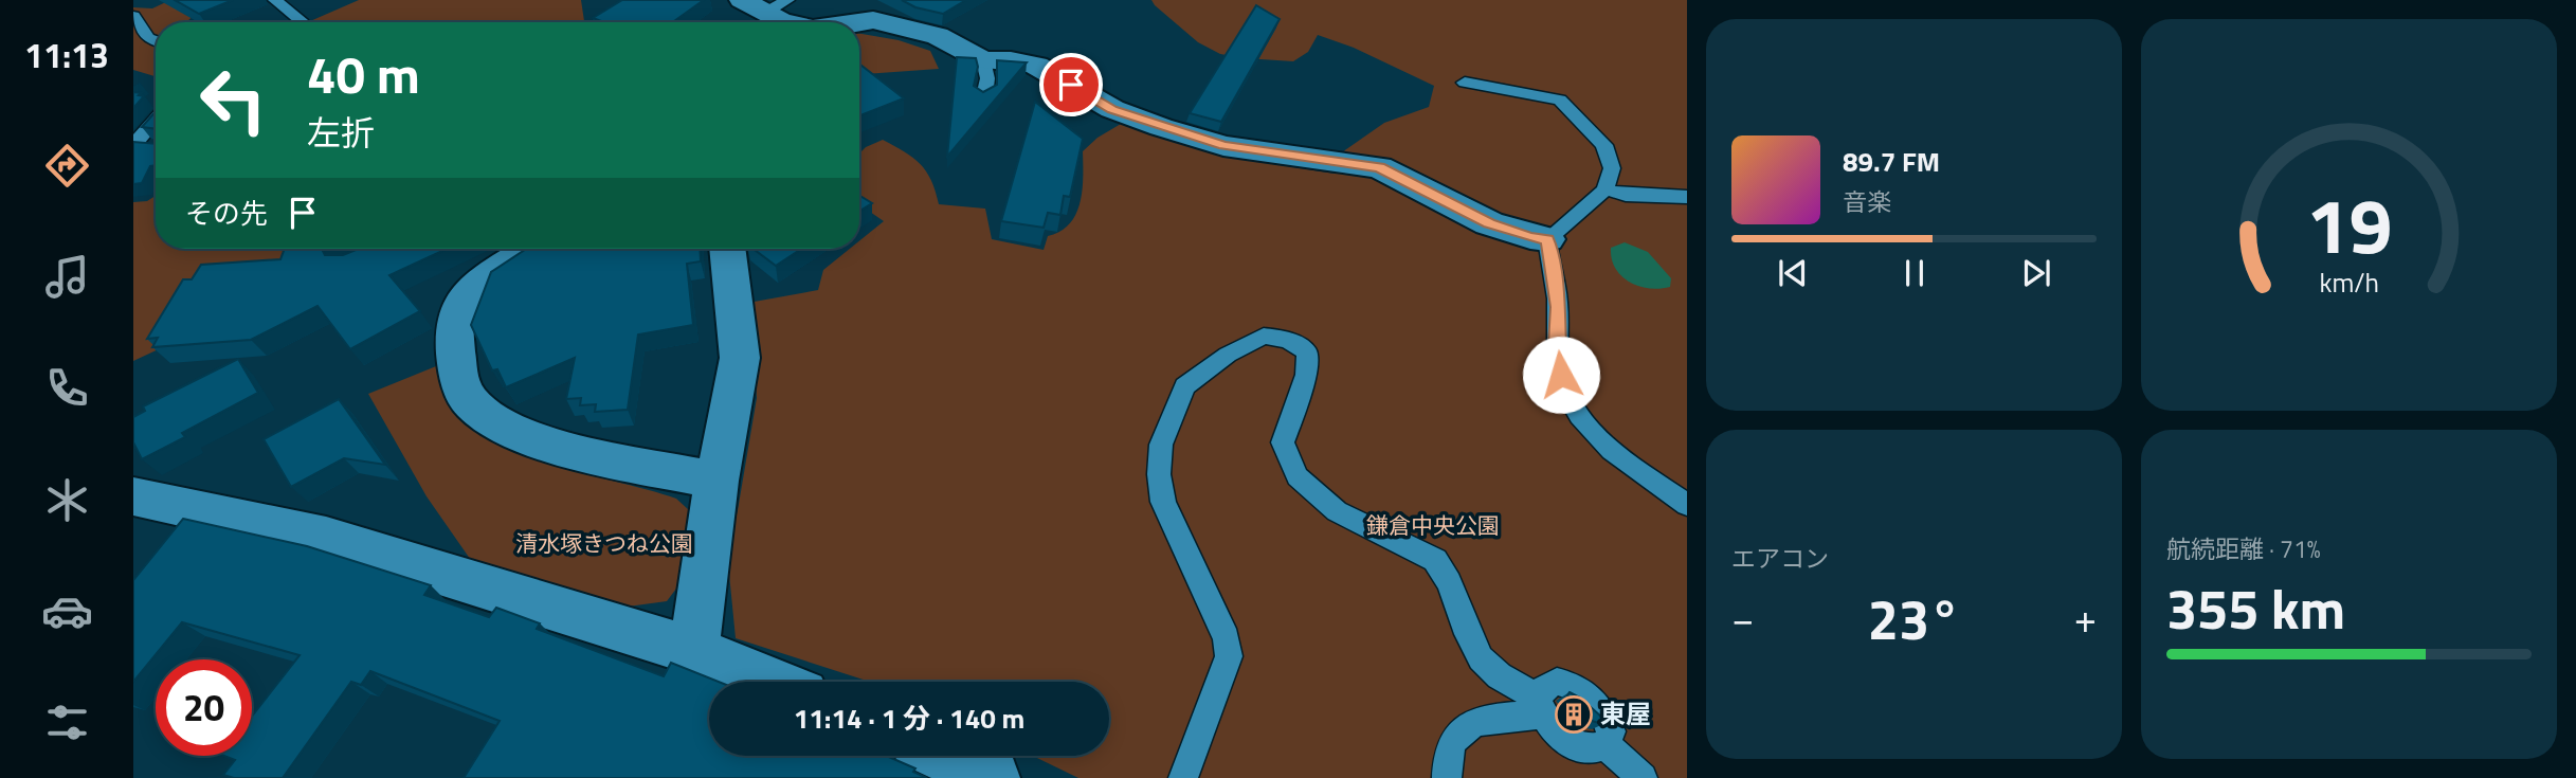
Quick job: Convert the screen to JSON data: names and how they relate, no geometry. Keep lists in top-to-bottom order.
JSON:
{
  "parks": ["鎌倉中央公園", "清水塚きつね公園"],
  "places": {
    "building": ["東屋"]
  },
  "page": {
    "tabs": "11:13",
    "turn": ["40 m", "左折"],
    "song": ["89.7 FM", "音楽"],
    "then": "その先",
    "tile": [
      "エアコン",
      ["航続距離 · 71%", "355 km"]
    ],
    "heat": ["−", "23°", "+"],
    "limit": "20",
    "trip": "11:14 · 1 分 · 140 m",
    "gauge": ["19", "km/h"]
  }
}
